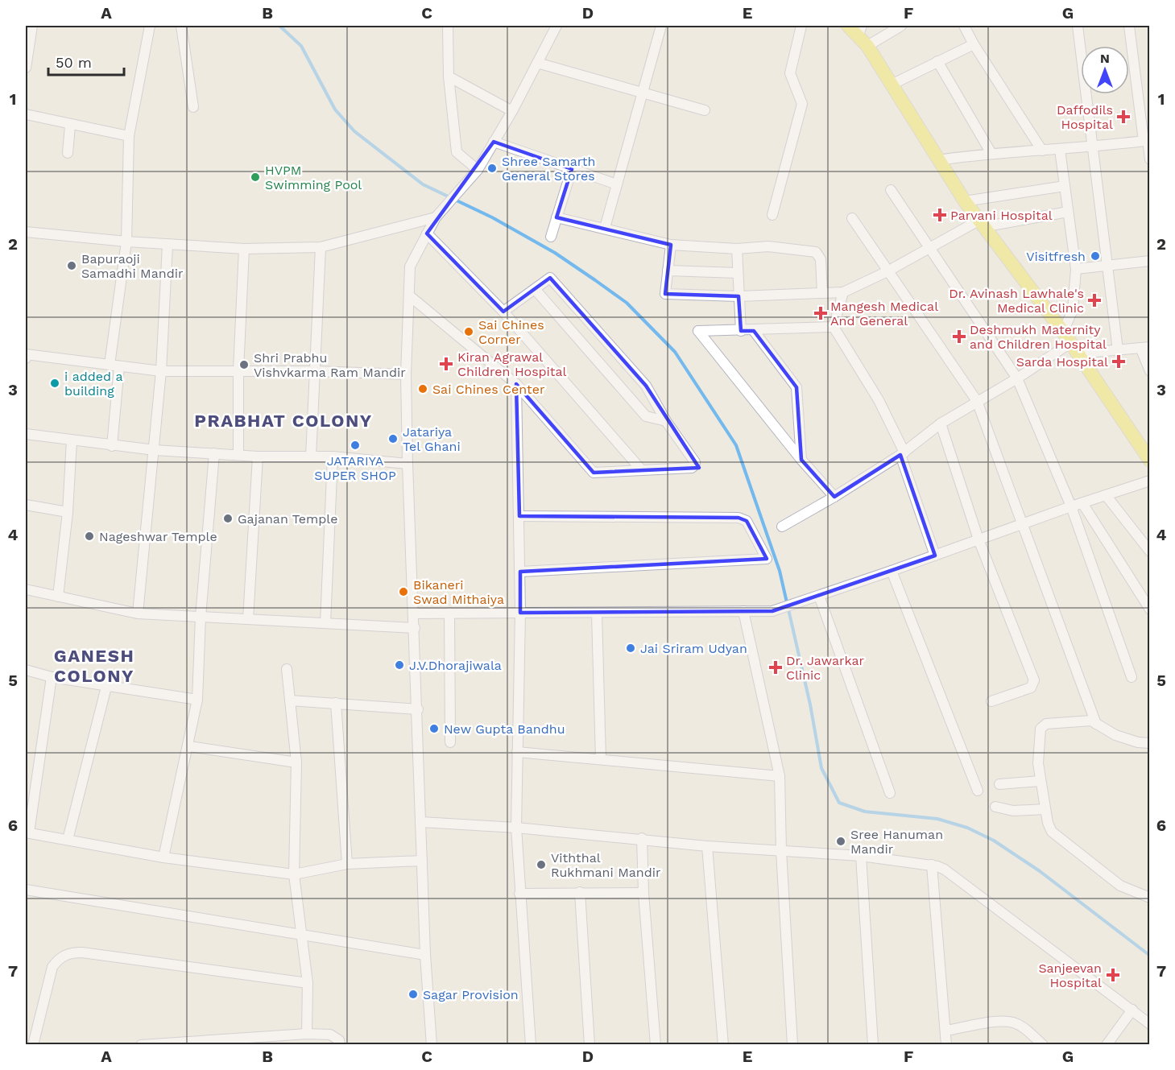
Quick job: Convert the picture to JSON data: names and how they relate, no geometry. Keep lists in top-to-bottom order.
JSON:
{
  "districts": ["PRABHAT COLONY", "GANESH COLONY"],
  "places": {
    "health": [
      "Daffodils Hospital",
      "Parvani Hospital",
      "Dr. Avinash Lawhale's Medical Clinic",
      "Mangesh Medical And General",
      "Deshmukh Maternity and Children Hospital",
      "Sarda Hospital",
      "Kiran Agrawal Children Hospital",
      "Dr. Jawarkar Clinic",
      "Sanjeevan Hospital"
    ],
    "other": [
      "Shree Samarth General Stores",
      "HVPM Swimming Pool",
      "Visitfresh",
      "Bapuraoji Samadhi Mandir",
      "Sai Chines Corner",
      "Shri Prabhu Vishvkarma Ram Mandir",
      "i added a building",
      "Sai Chines Center",
      "Jatariya Tel Ghani",
      "JATARIYA SUPER SHOP",
      "Gajanan Temple",
      "Nageshwar Temple",
      "Bikaneri Swad Mithaiya",
      "Jai Sriram Udyan",
      "J.V.Dhorajiwala",
      "New Gupta Bandhu",
      "Sree Hanuman Mandir",
      "Viththal Rukhmani Mandir",
      "Sagar Provision"
    ]
  },
  "scale_bar": "50 m",
  "north": "top",
  "grid": {
    "columns": [
      "A",
      "B",
      "C",
      "D",
      "E",
      "F",
      "G"
    ],
    "rows": [
      "1",
      "2",
      "3",
      "4",
      "5",
      "6",
      "7"
    ]
  }
}
